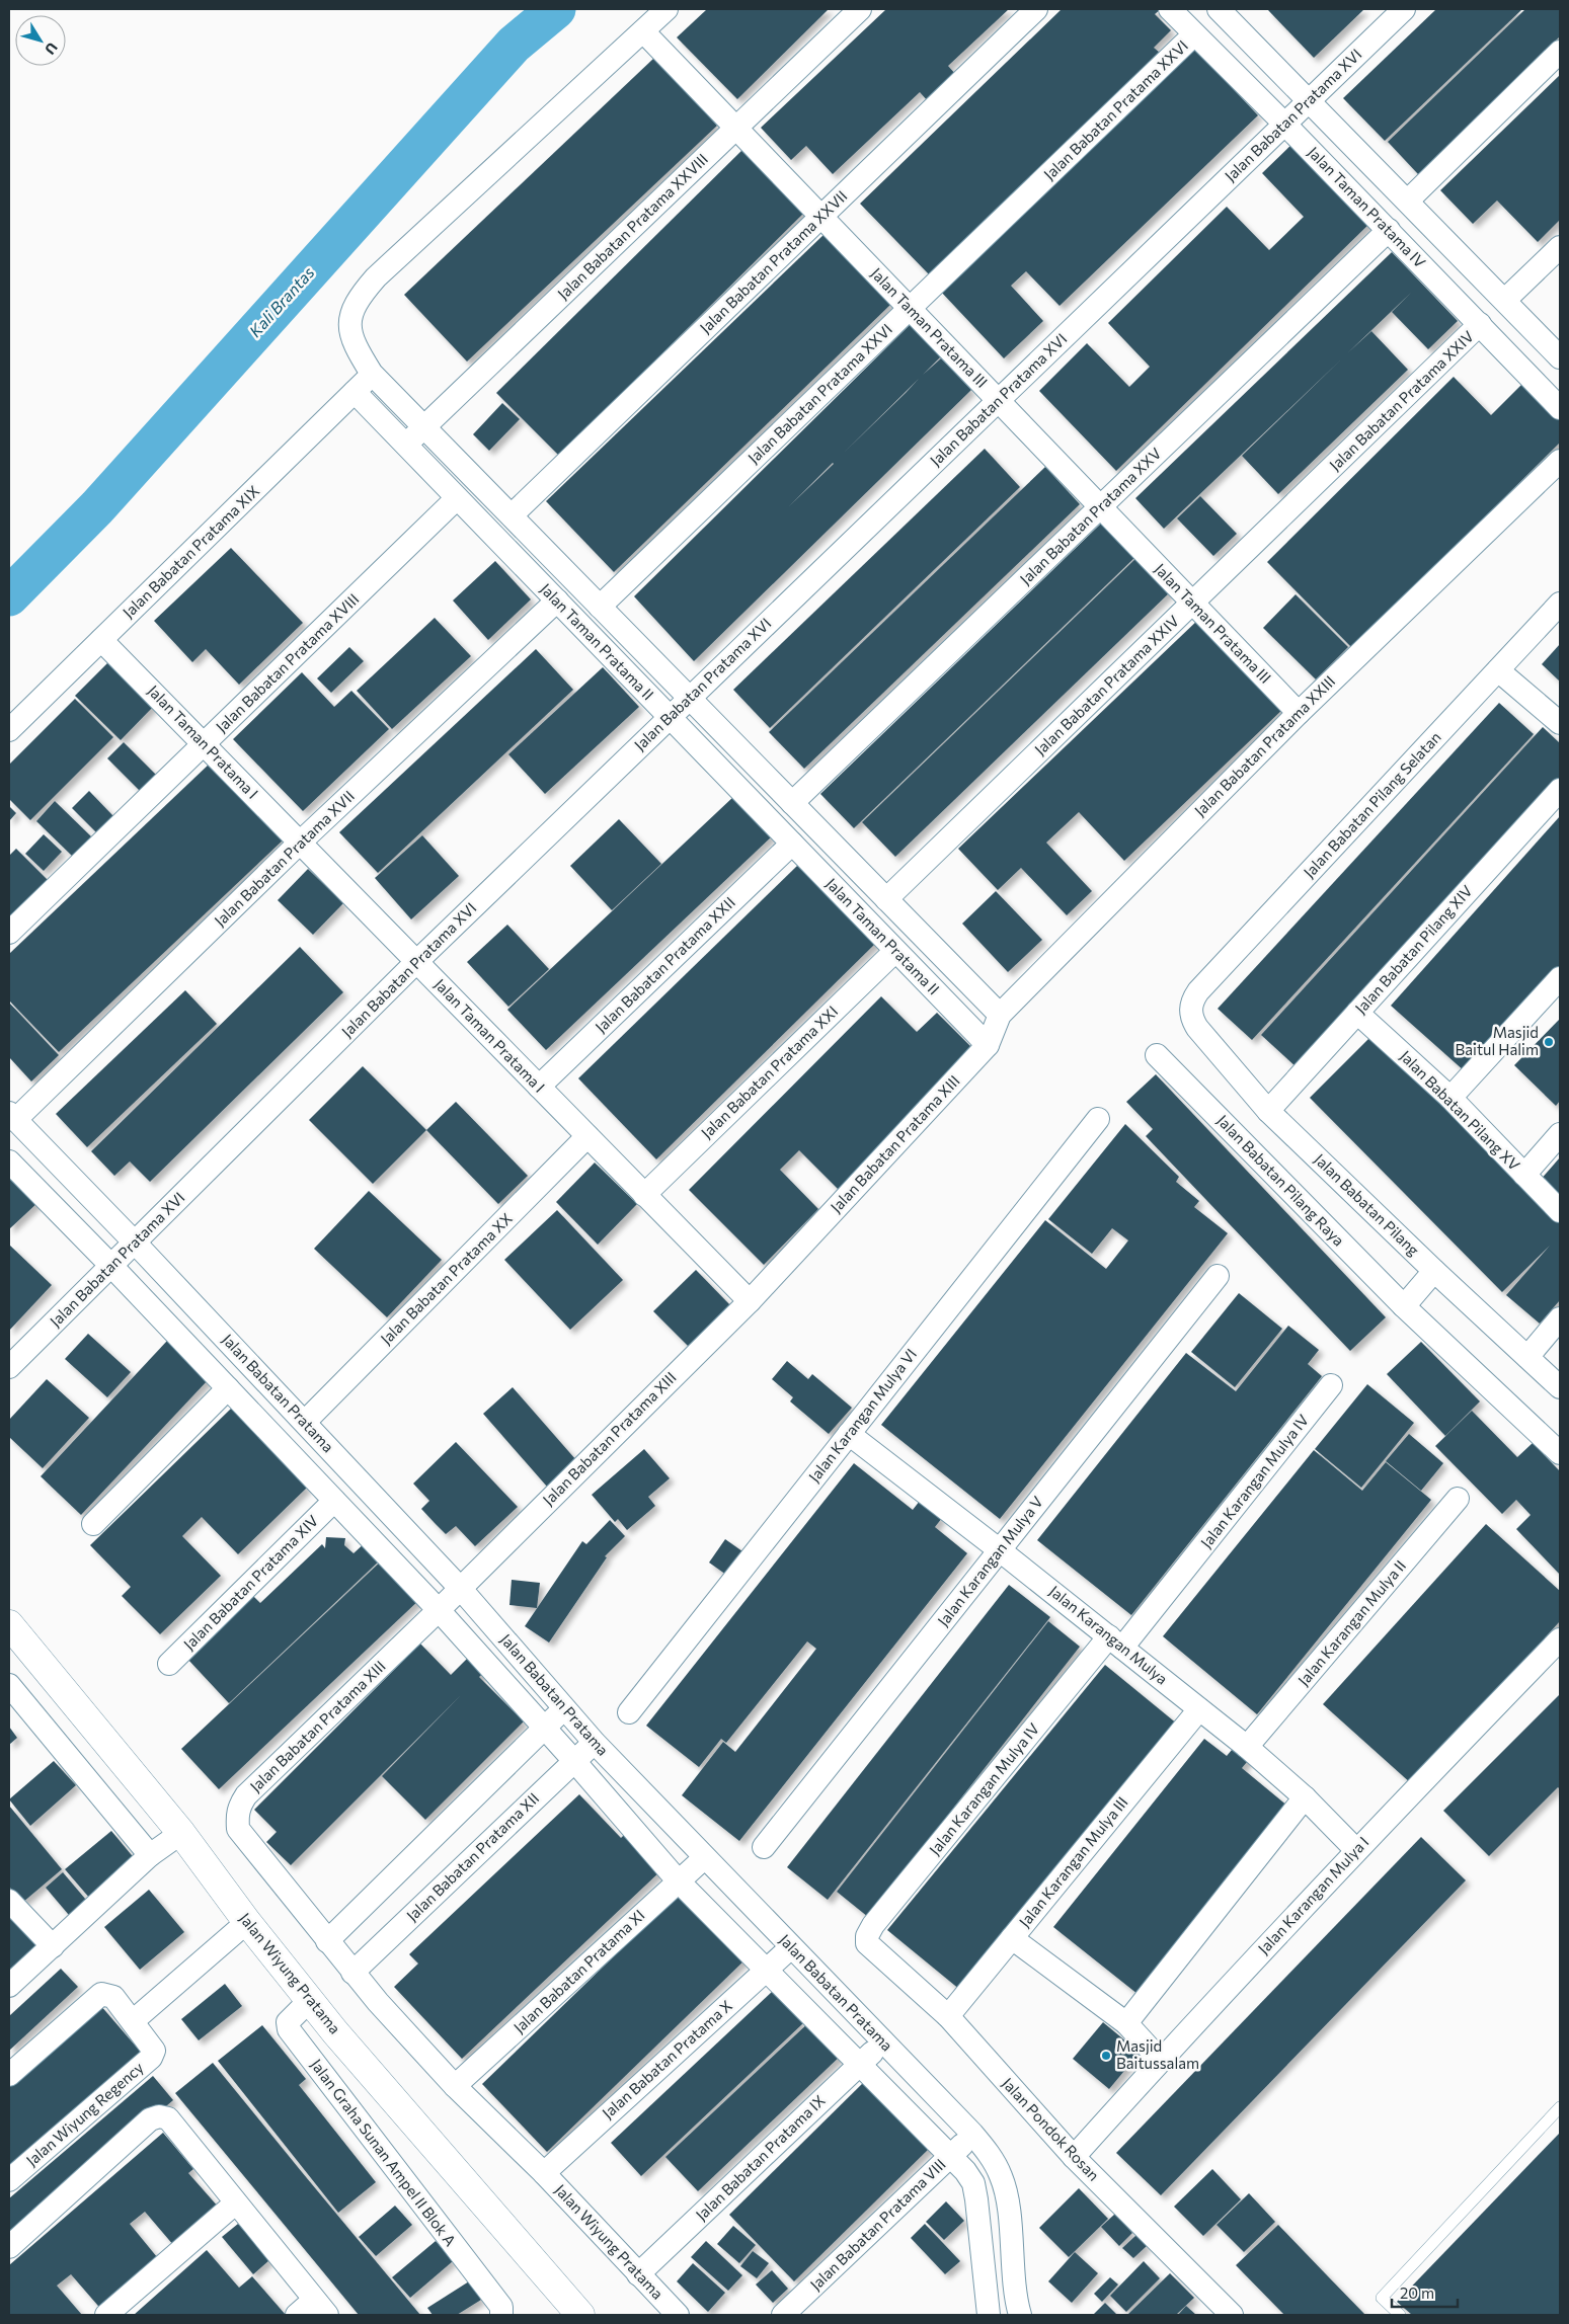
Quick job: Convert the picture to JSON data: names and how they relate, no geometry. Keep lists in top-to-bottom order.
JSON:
{
  "streets": {
    "street": [
      "Jalan Babatan Pratama XXVI",
      "Jalan Babatan Pratama XVI",
      "Jalan Taman Pratama IV",
      "Jalan Babatan Pratama XXVIII",
      "Jalan Babatan Pratama XXVII",
      "Jalan Taman Pratama III",
      "Jalan Babatan Pratama XXIV",
      "Jalan Babatan Pratama XXV",
      "Jalan Babatan Pratama XIX",
      "Jalan Taman Pratama II",
      "Jalan Babatan Pratama XVIII",
      "Jalan Taman Pratama I",
      "Jalan Babatan Pratama XXIII",
      "Jalan Babatan Pilang Selatan",
      "Jalan Babatan Pratama XVII",
      "Jalan Babatan Pilang XIV",
      "Jalan Babatan Pratama XXII",
      "Jalan Babatan Pratama XXI",
      "Jalan Babatan Pilang XV",
      "Jalan Babatan Pratama XIII",
      "Jalan Babatan Pilang Raya",
      "Jalan Babatan Pilang",
      "Jalan Babatan Pratama XX",
      "Jalan Babatan Pratama",
      "Jalan Karangan Mulya VI",
      "Jalan Karangan Mulya IV",
      "Jalan Karangan Mulya V",
      "Jalan Babatan Pratama XIV",
      "Jalan Karangan Mulya II",
      "Jalan Karangan Mulya",
      "Jalan Babatan Pratama XII",
      "Jalan Karangan Mulya III",
      "Jalan Karangan Mulya I",
      "Jalan Babatan Pratama XI",
      "Jalan Wiyung Pratama",
      "Jalan Babatan Pratama X",
      "Jalan Wiyung Regency",
      "Jalan Pondok Rosan",
      "Jalan Graha Sunan Ampel II Blok A",
      "Jalan Babatan Pratama IX",
      "Jalan Babatan Pratama VIII"
    ]
  },
  "crossings": [
    ["Jalan Babatan Pratama XXVI", "Jalan Taman Pratama IV"],
    ["Jalan Babatan Pratama XXVI", "Jalan Taman Pratama III"],
    ["Jalan Babatan Pratama XXVI", "Jalan Taman Pratama II"],
    ["Jalan Babatan Pratama XVI", "Jalan Taman Pratama IV"],
    ["Jalan Babatan Pratama XVI", "Jalan Taman Pratama III"],
    ["Jalan Babatan Pratama XVI", "Jalan Taman Pratama II"],
    ["Jalan Babatan Pratama XVI", "Jalan Taman Pratama I"],
    ["Jalan Babatan Pratama XVI", "Jalan Babatan Pratama"],
    ["Jalan Taman Pratama IV", "Jalan Babatan Pratama XXIV"],
    ["Jalan Taman Pratama IV", "Jalan Babatan Pratama XXV"],
    ["Jalan Babatan Pratama XXVIII", "Jalan Taman Pratama III"],
    ["Jalan Babatan Pratama XXVIII", "Jalan Taman Pratama II"],
    ["Jalan Babatan Pratama XXVII", "Jalan Taman Pratama III"],
    ["Jalan Babatan Pratama XXVII", "Jalan Taman Pratama II"],
    ["Jalan Taman Pratama III", "Jalan Babatan Pratama XXIV"],
    ["Jalan Taman Pratama III", "Jalan Babatan Pratama XXV"],
    ["Jalan Taman Pratama III", "Jalan Babatan Pratama XXIII"],
    ["Jalan Babatan Pratama XXIV", "Jalan Taman Pratama II"],
    ["Jalan Babatan Pratama XXV", "Jalan Taman Pratama II"],
    ["Jalan Babatan Pratama XIX", "Jalan Taman Pratama II"],
    ["Jalan Babatan Pratama XIX", "Jalan Taman Pratama I"],
    ["Jalan Taman Pratama II", "Jalan Babatan Pratama XVIII"],
    ["Jalan Taman Pratama II", "Jalan Babatan Pratama XXIII"],
    ["Jalan Taman Pratama II", "Jalan Babatan Pratama XVII"],
    ["Jalan Taman Pratama II", "Jalan Babatan Pratama XXII"],
    ["Jalan Taman Pratama II", "Jalan Babatan Pratama XXI"],
    ["Jalan Taman Pratama II", "Jalan Babatan Pratama XIII"],
    ["Jalan Babatan Pratama XVIII", "Jalan Taman Pratama I"],
    ["Jalan Taman Pratama I", "Jalan Babatan Pratama XVII"],
    ["Jalan Taman Pratama I", "Jalan Babatan Pratama XXII"],
    ["Jalan Taman Pratama I", "Jalan Babatan Pratama XXI"],
    ["Jalan Taman Pratama I", "Jalan Babatan Pratama XIII"],
    ["Jalan Taman Pratama I", "Jalan Babatan Pratama XX"],
    ["Jalan Babatan Pratama XXIII", "Jalan Babatan Pratama XIII"],
    ["Jalan Babatan Pilang Selatan", "Jalan Babatan Pilang"],
    ["Jalan Babatan Pratama XVII", "Jalan Babatan Pratama"],
    ["Jalan Babatan Pilang XIV", "Jalan Babatan Pilang XV"],
    ["Jalan Babatan Pilang XIV", "Jalan Babatan Pilang"],
    ["Jalan Babatan Pratama XIII", "Jalan Babatan Pratama"],
    ["Jalan Babatan Pratama XIII", "Jalan Wiyung Pratama"],
    ["Jalan Babatan Pratama XX", "Jalan Babatan Pratama"],
    ["Jalan Babatan Pratama", "Jalan Babatan Pratama XIV"],
    ["Jalan Babatan Pratama", "Jalan Babatan Pratama XII"],
    ["Jalan Babatan Pratama", "Jalan Babatan Pratama XI"],
    ["Jalan Babatan Pratama", "Jalan Babatan Pratama X"],
    ["Jalan Babatan Pratama", "Jalan Babatan Pratama IX"],
    ["Jalan Babatan Pratama", "Jalan Babatan Pratama VIII"],
    ["Jalan Karangan Mulya VI", "Jalan Karangan Mulya"],
    ["Jalan Karangan Mulya IV", "Jalan Karangan Mulya"],
    ["Jalan Karangan Mulya IV", "Jalan Pondok Rosan"],
    ["Jalan Karangan Mulya V", "Jalan Karangan Mulya"],
    ["Jalan Karangan Mulya II", "Jalan Karangan Mulya"],
    ["Jalan Karangan Mulya", "Jalan Karangan Mulya III"],
    ["Jalan Karangan Mulya", "Jalan Karangan Mulya I"],
    ["Jalan Babatan Pratama XII", "Jalan Wiyung Pratama"],
    ["Jalan Karangan Mulya III", "Jalan Pondok Rosan"],
    ["Jalan Karangan Mulya I", "Jalan Pondok Rosan"],
    ["Jalan Babatan Pratama XI", "Jalan Wiyung Pratama"],
    ["Jalan Wiyung Pratama", "Jalan Babatan Pratama X"],
    ["Jalan Wiyung Pratama", "Jalan Graha Sunan Ampel II Blok A"],
    ["Jalan Wiyung Pratama", "Jalan Babatan Pratama IX"]
  ],
  "water": ["Kali Brantas"],
  "places": ["Masjid Baitul Halim", "Masjid Baitussalam"],
  "scale_bar": "20 m",
  "north": "bottom right"
}
